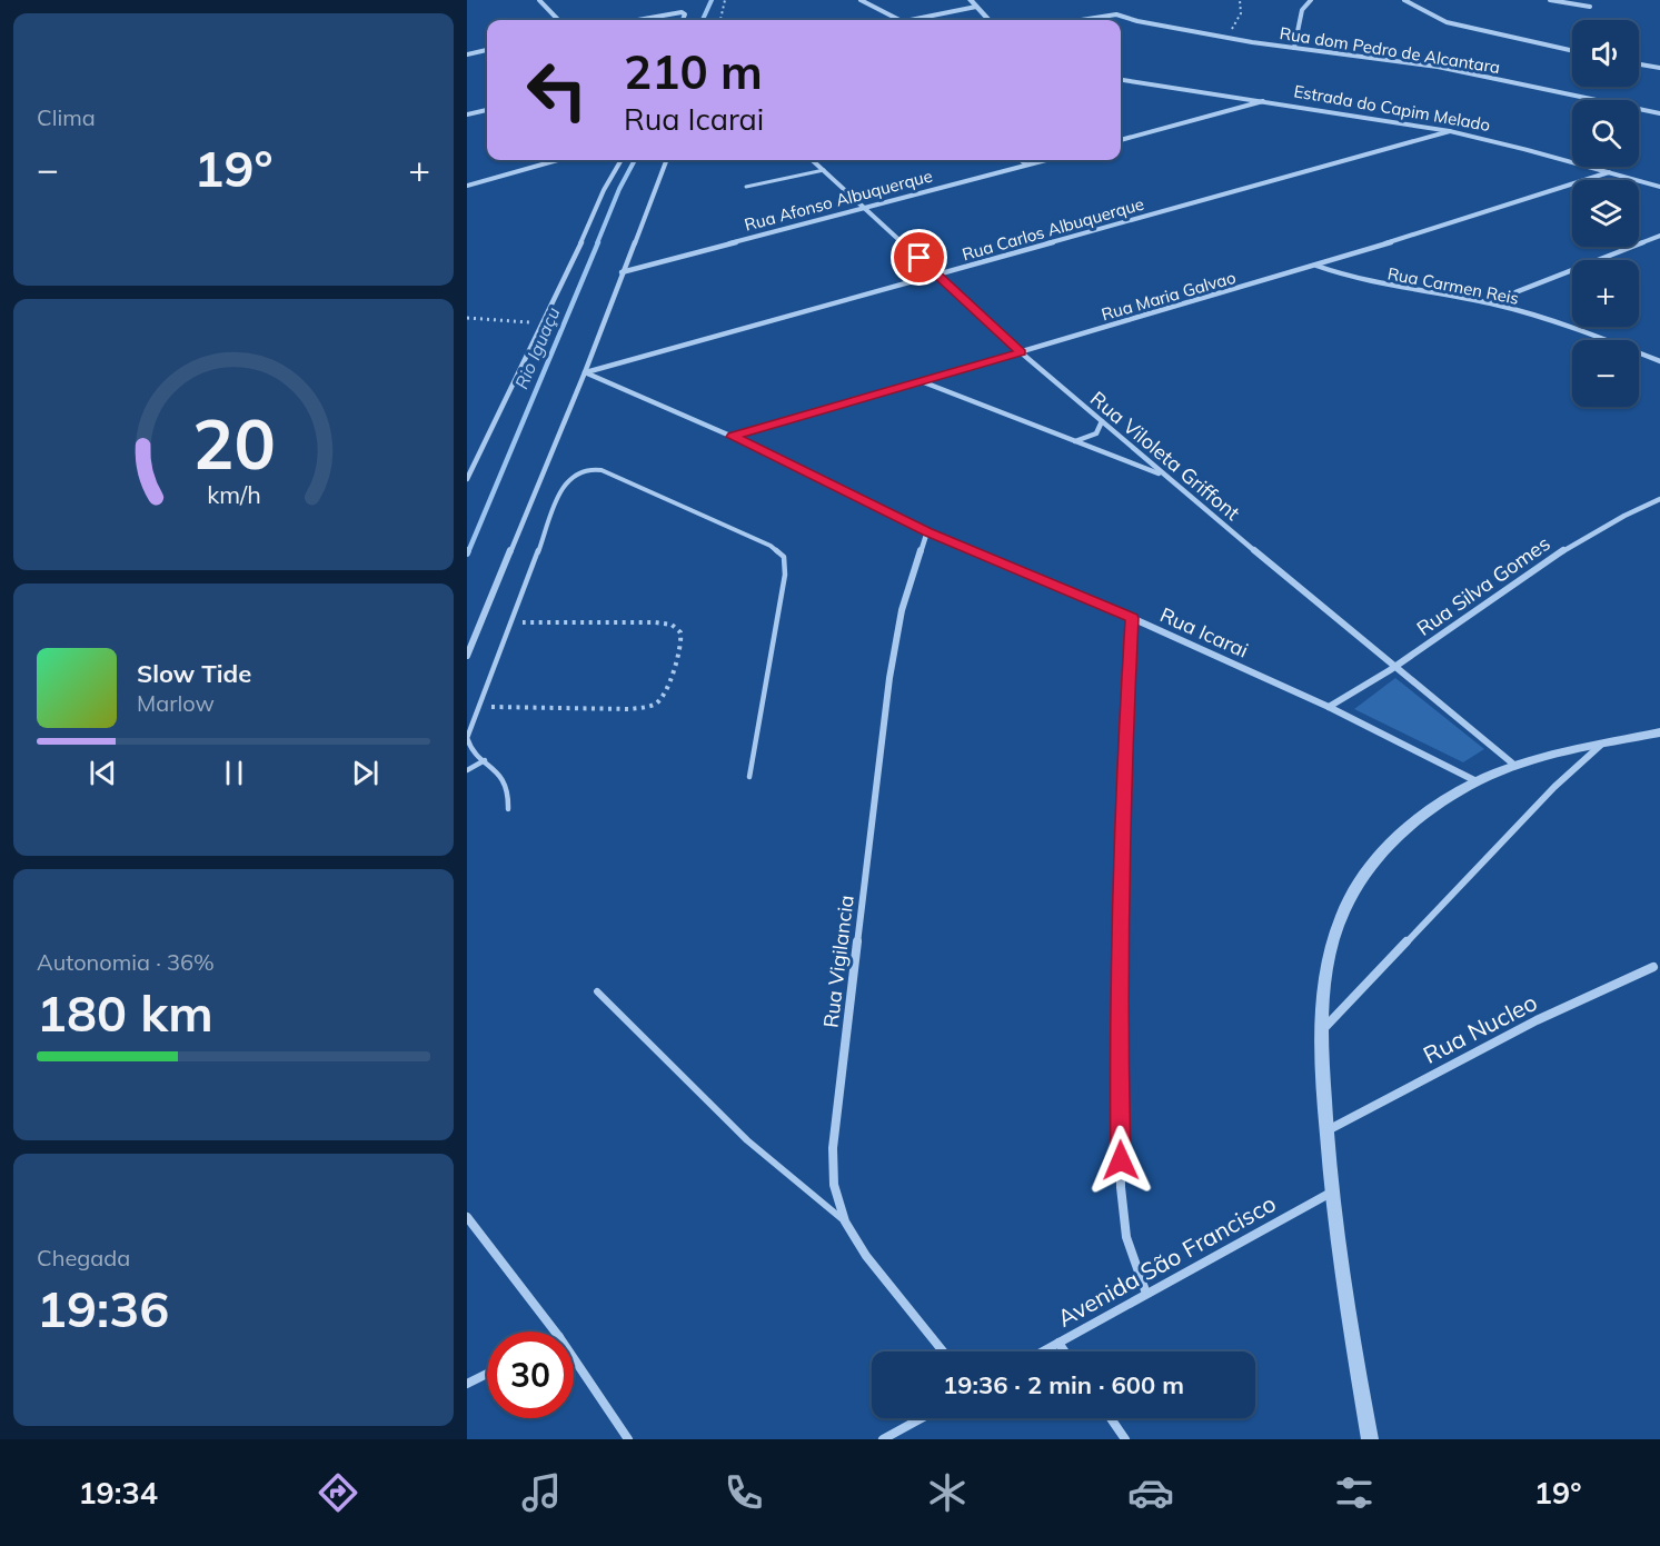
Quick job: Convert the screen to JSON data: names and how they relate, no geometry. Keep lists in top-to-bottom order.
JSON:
{
  "streets": {
    "street": [
      "Rua dom Pedro de Alcantara",
      "Estrada do Capim Melado",
      "Rua Afonso Albuquerque",
      "Rua Carlos Albuquerque",
      "Rua Carmen Reis",
      "Rua Maria Galvao",
      "Rua Viloleta Griffont",
      "Rua Silva Gomes",
      "Rua Icarai",
      "Rua Vigilancia",
      "Rua Nucleo",
      "Avenida São Francisco"
    ]
  },
  "crossings": [
    ["Estrada do Capim Melado", "Rua Carlos Albuquerque"],
    ["Estrada do Capim Melado", "Rua Maria Galvao"],
    ["Rua Afonso Albuquerque", "Rua Viloleta Griffont"],
    ["Rua Carlos Albuquerque", "Rua Viloleta Griffont"],
    ["Rua Carlos Albuquerque", "Rua Icarai"],
    ["Rua Carmen Reis", "Rua Maria Galvao"],
    ["Rua Maria Galvao", "Rua Viloleta Griffont"],
    ["Rua Maria Galvao", "Rua Icarai"],
    ["Rua Viloleta Griffont", "Rua Silva Gomes"],
    ["Rua Silva Gomes", "Rua Icarai"],
    ["Rua Icarai", "Rua Vigilancia"]
  ],
  "water": ["Rio Iguaçu"],
  "page": {
    "tile": [
      "Clima",
      ["Autonomia · 36%", "180 km"],
      ["Chegada", "19:36"]
    ],
    "map_buttons": ["+", "−"],
    "turn": ["210 m", "Rua Icarai"],
    "heat": ["−", "19°", "+"],
    "song": ["Slow Tide", "Marlow"],
    "limit": "30",
    "trip": "19:36 · 2 min · 600 m",
    "tabs": ["19:34", "19°"],
    "gauge": ["20", "km/h"]
  }
}
